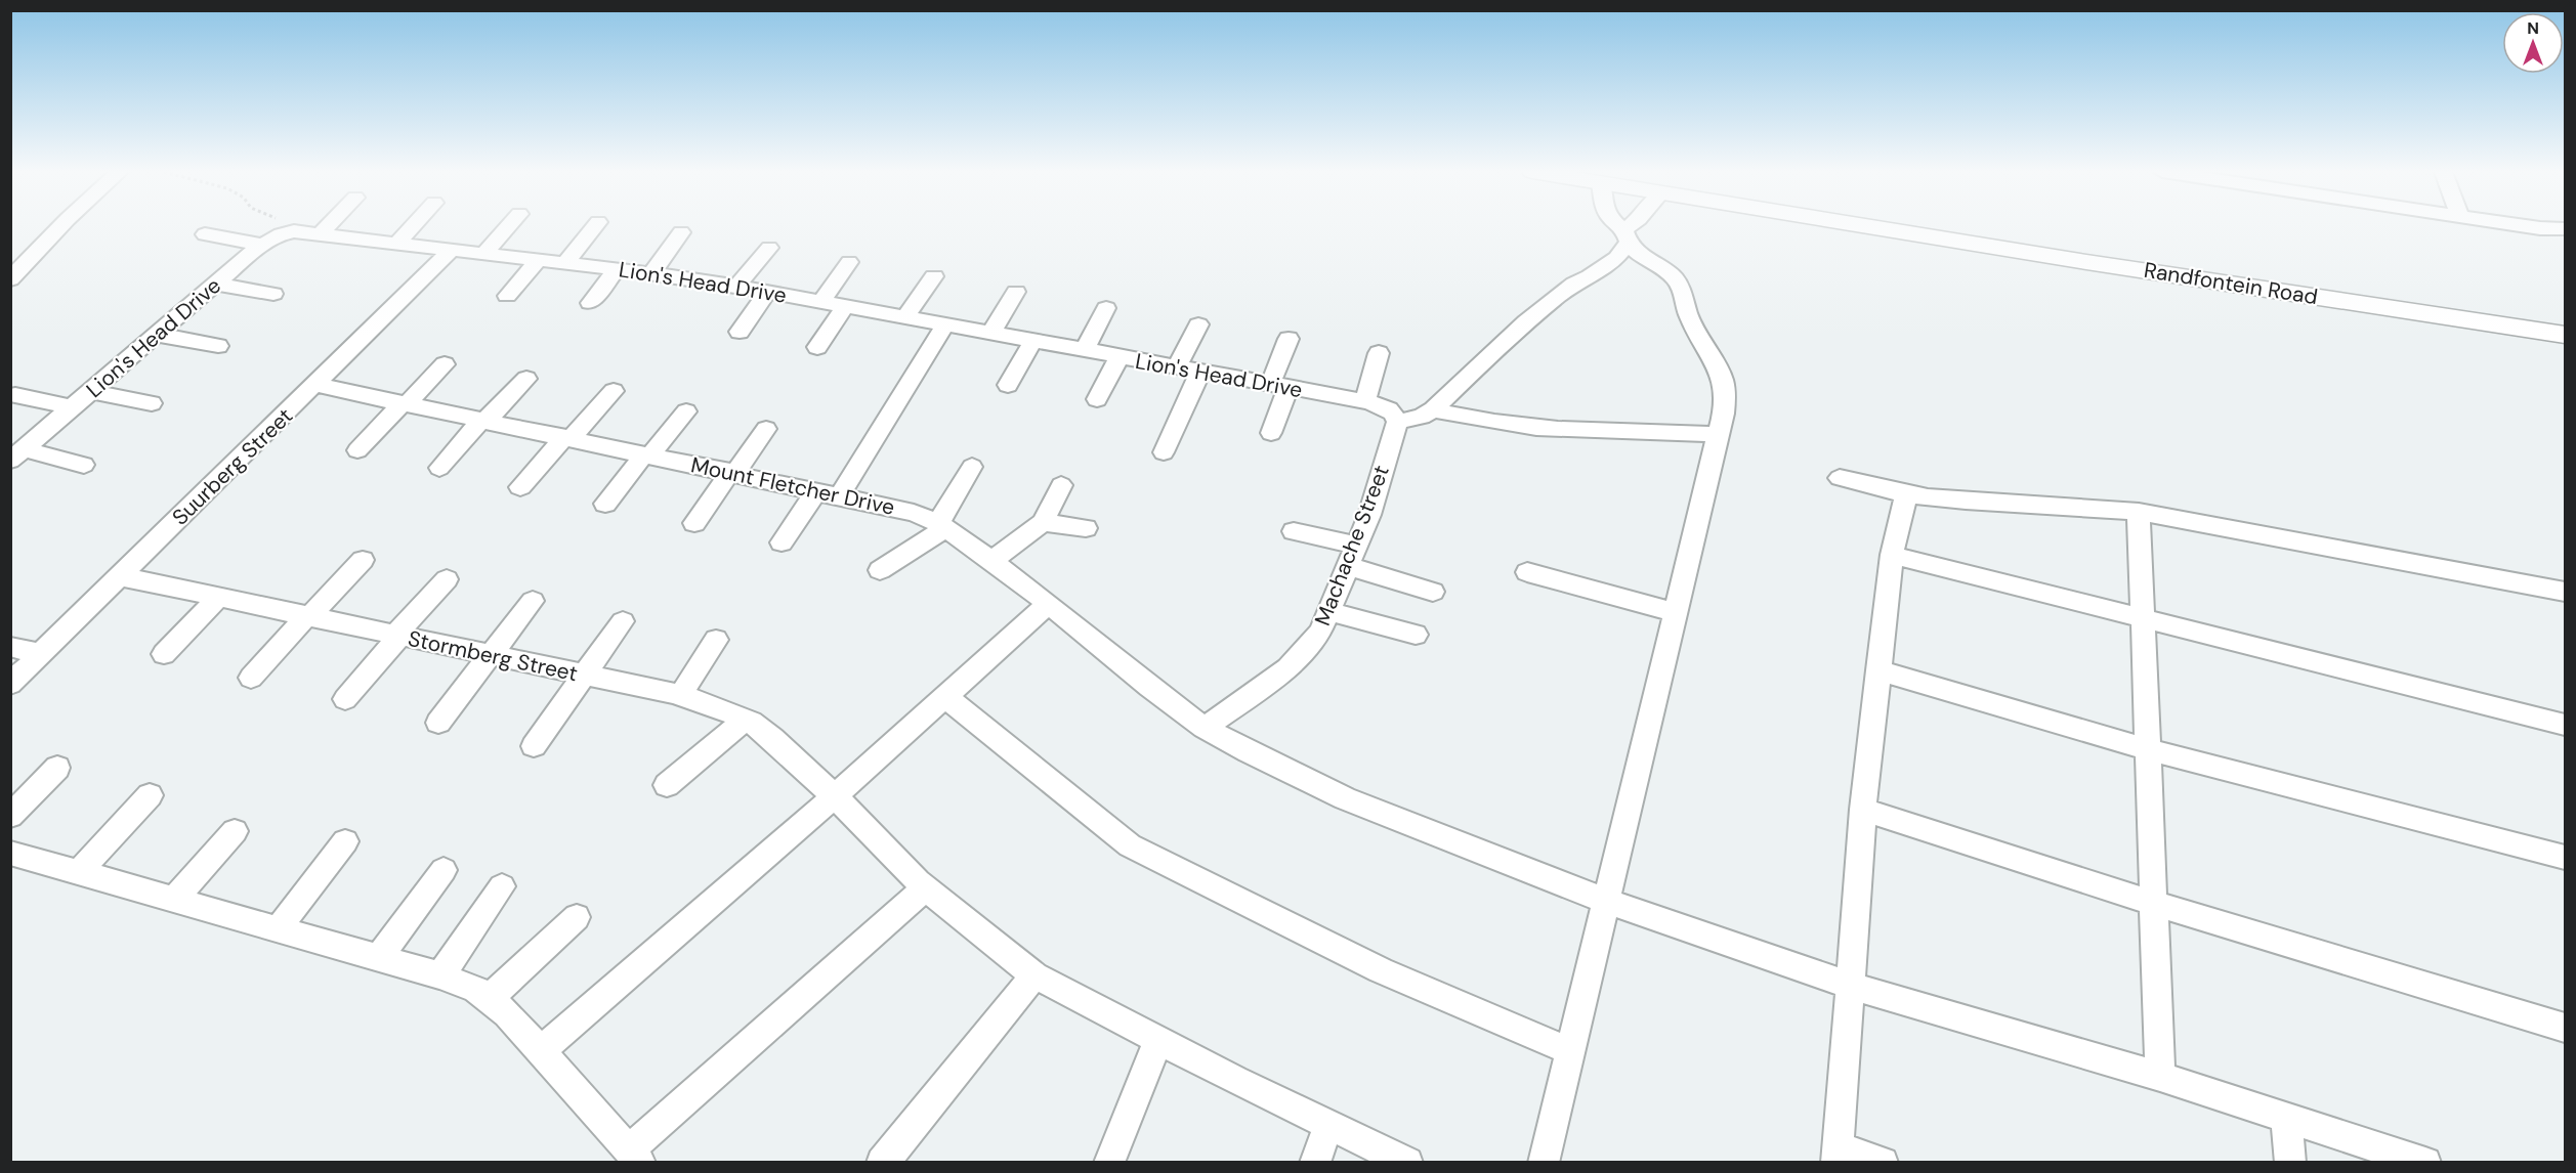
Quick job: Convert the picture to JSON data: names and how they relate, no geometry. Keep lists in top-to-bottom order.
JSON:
{
  "streets": {
    "main road": ["Randfontein Road"],
    "street": [
      "Lion's Head Drive",
      "Suurberg Street",
      "Mount Fletcher Drive",
      "Machache Street",
      "Stormberg Street"
    ]
  },
  "crossings": [
    ["Lion's Head Drive", "Suurberg Street"],
    ["Lion's Head Drive", "Machache Street"],
    ["Suurberg Street", "Mount Fletcher Drive"],
    ["Suurberg Street", "Stormberg Street"],
    ["Mount Fletcher Drive", "Machache Street"]
  ],
  "north": "top"
}
